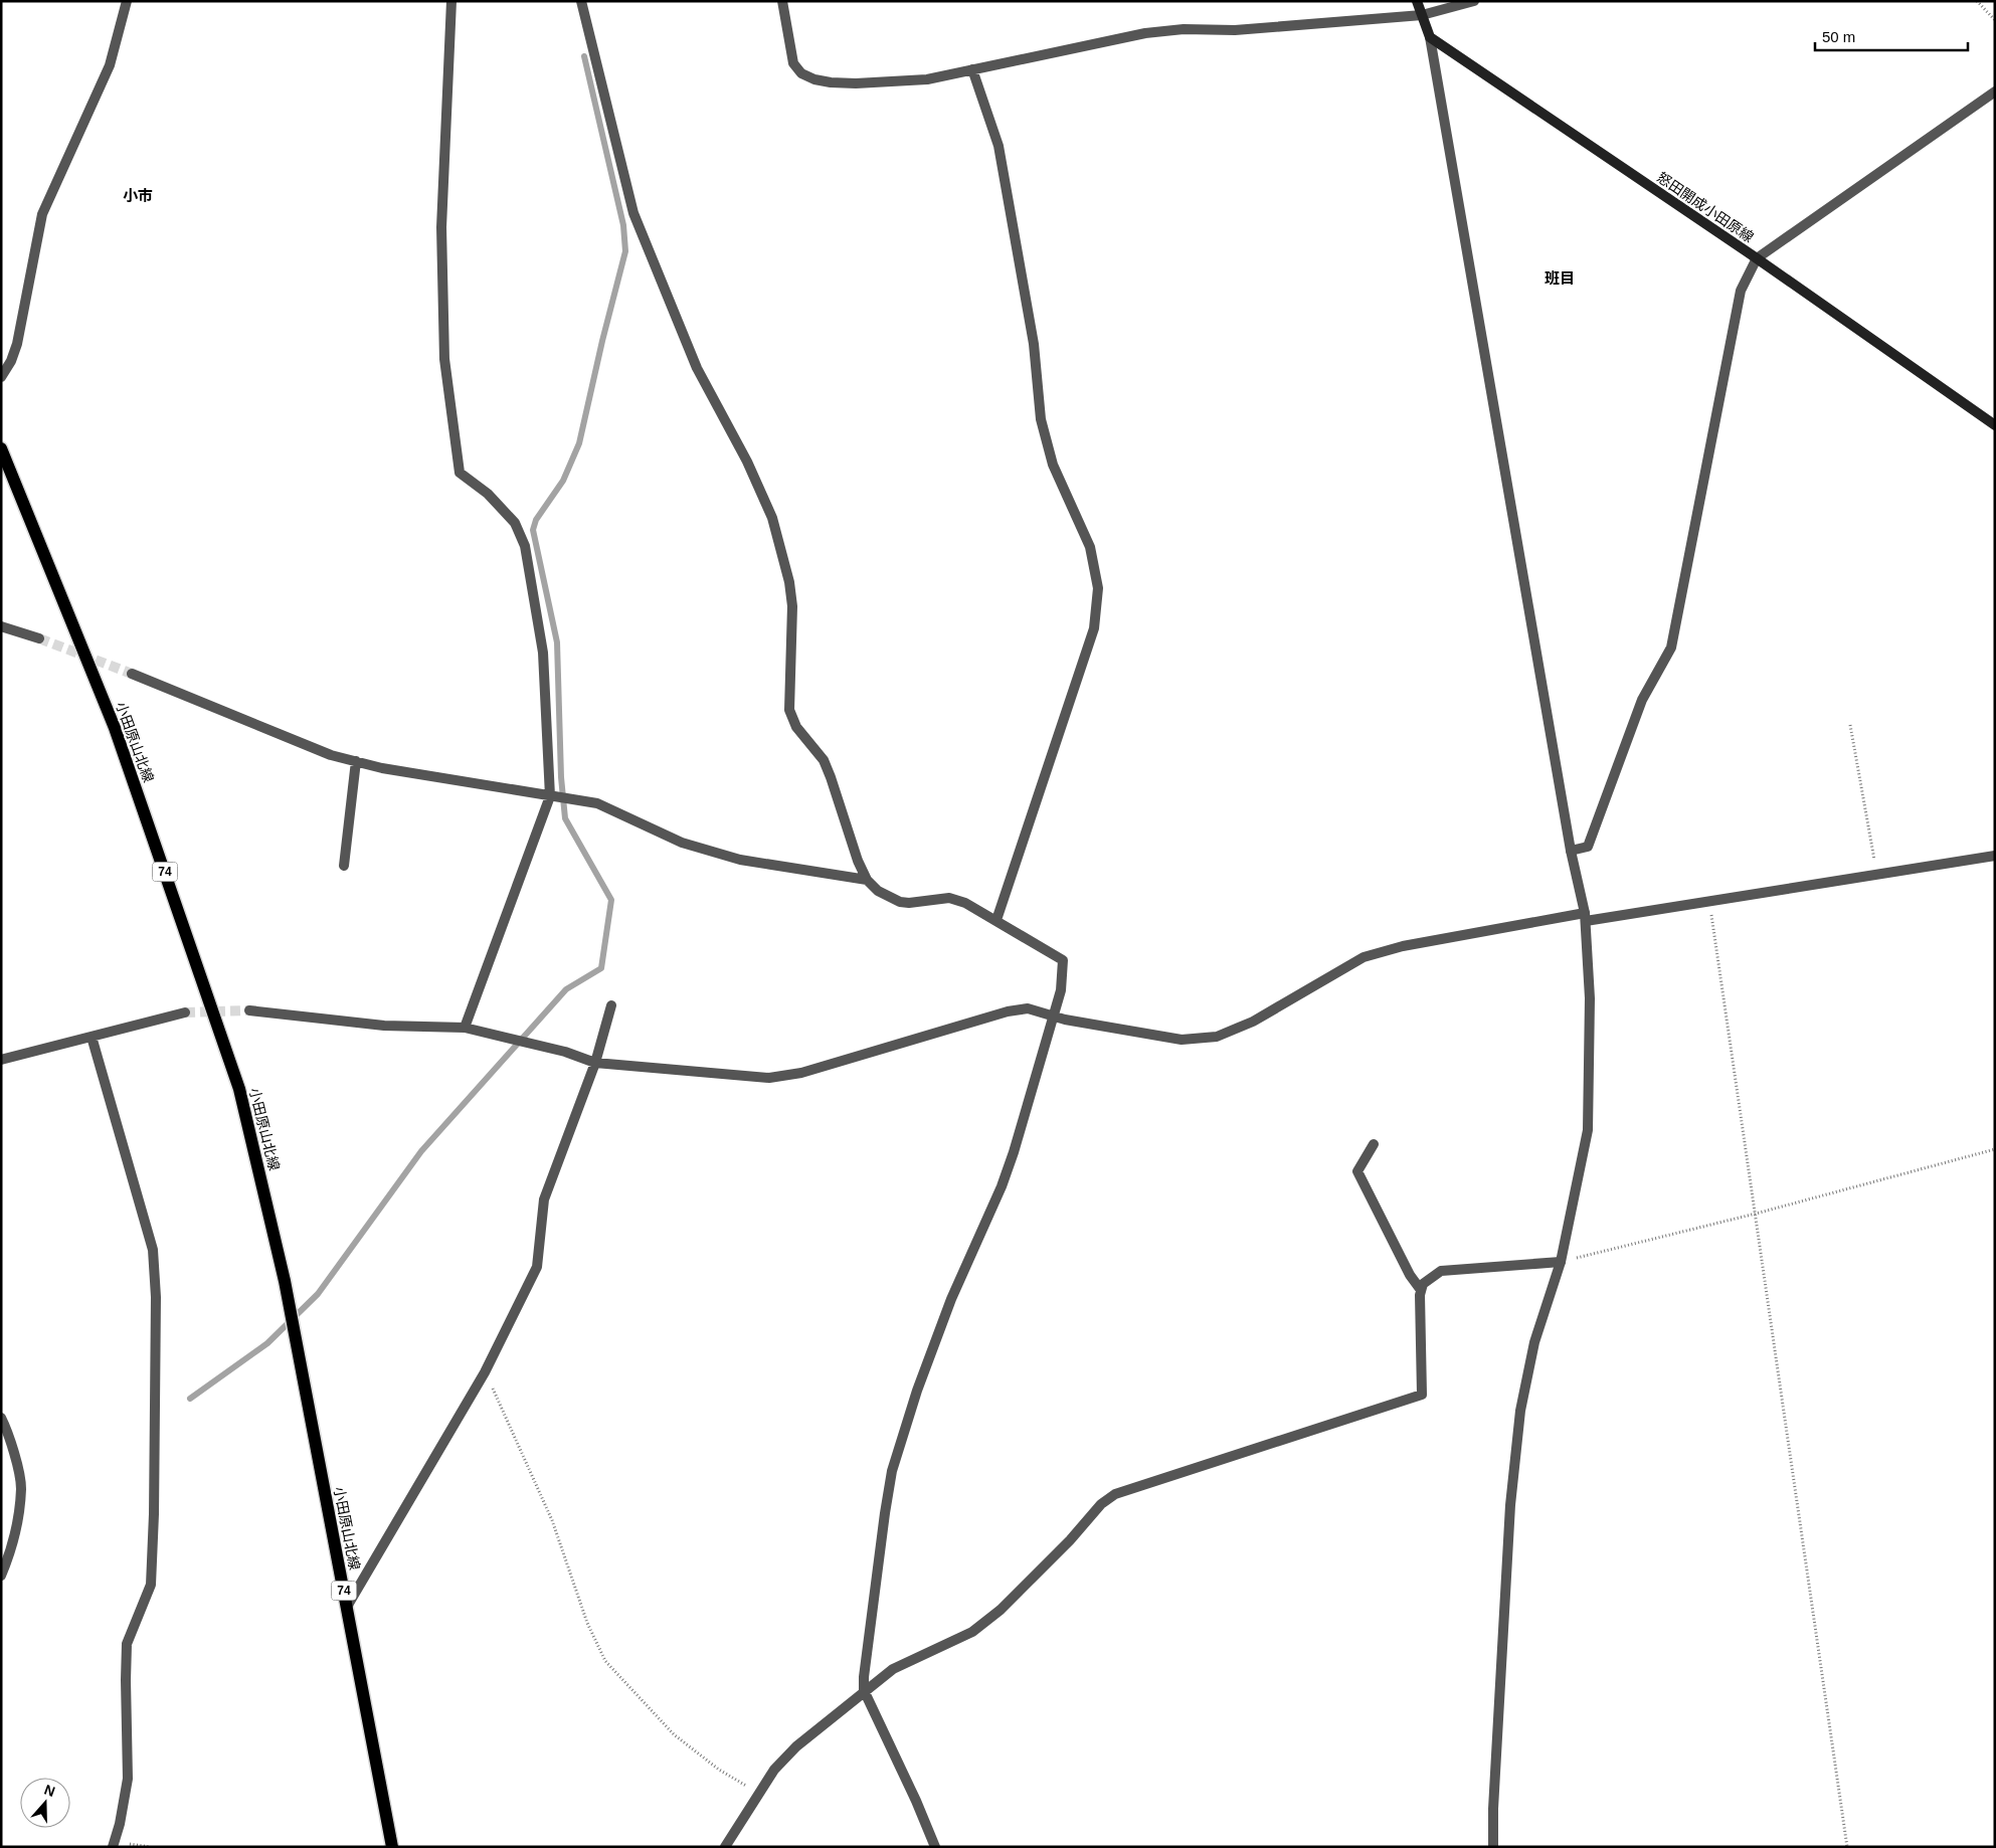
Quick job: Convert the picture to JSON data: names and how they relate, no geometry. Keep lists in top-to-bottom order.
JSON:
{
  "streets": {
    "main road": ["怒田開成小田原線", "小田原山北線", "74"]
  },
  "districts": ["小市", "班目"],
  "scale_bar": "50 m",
  "north": "top"
}
